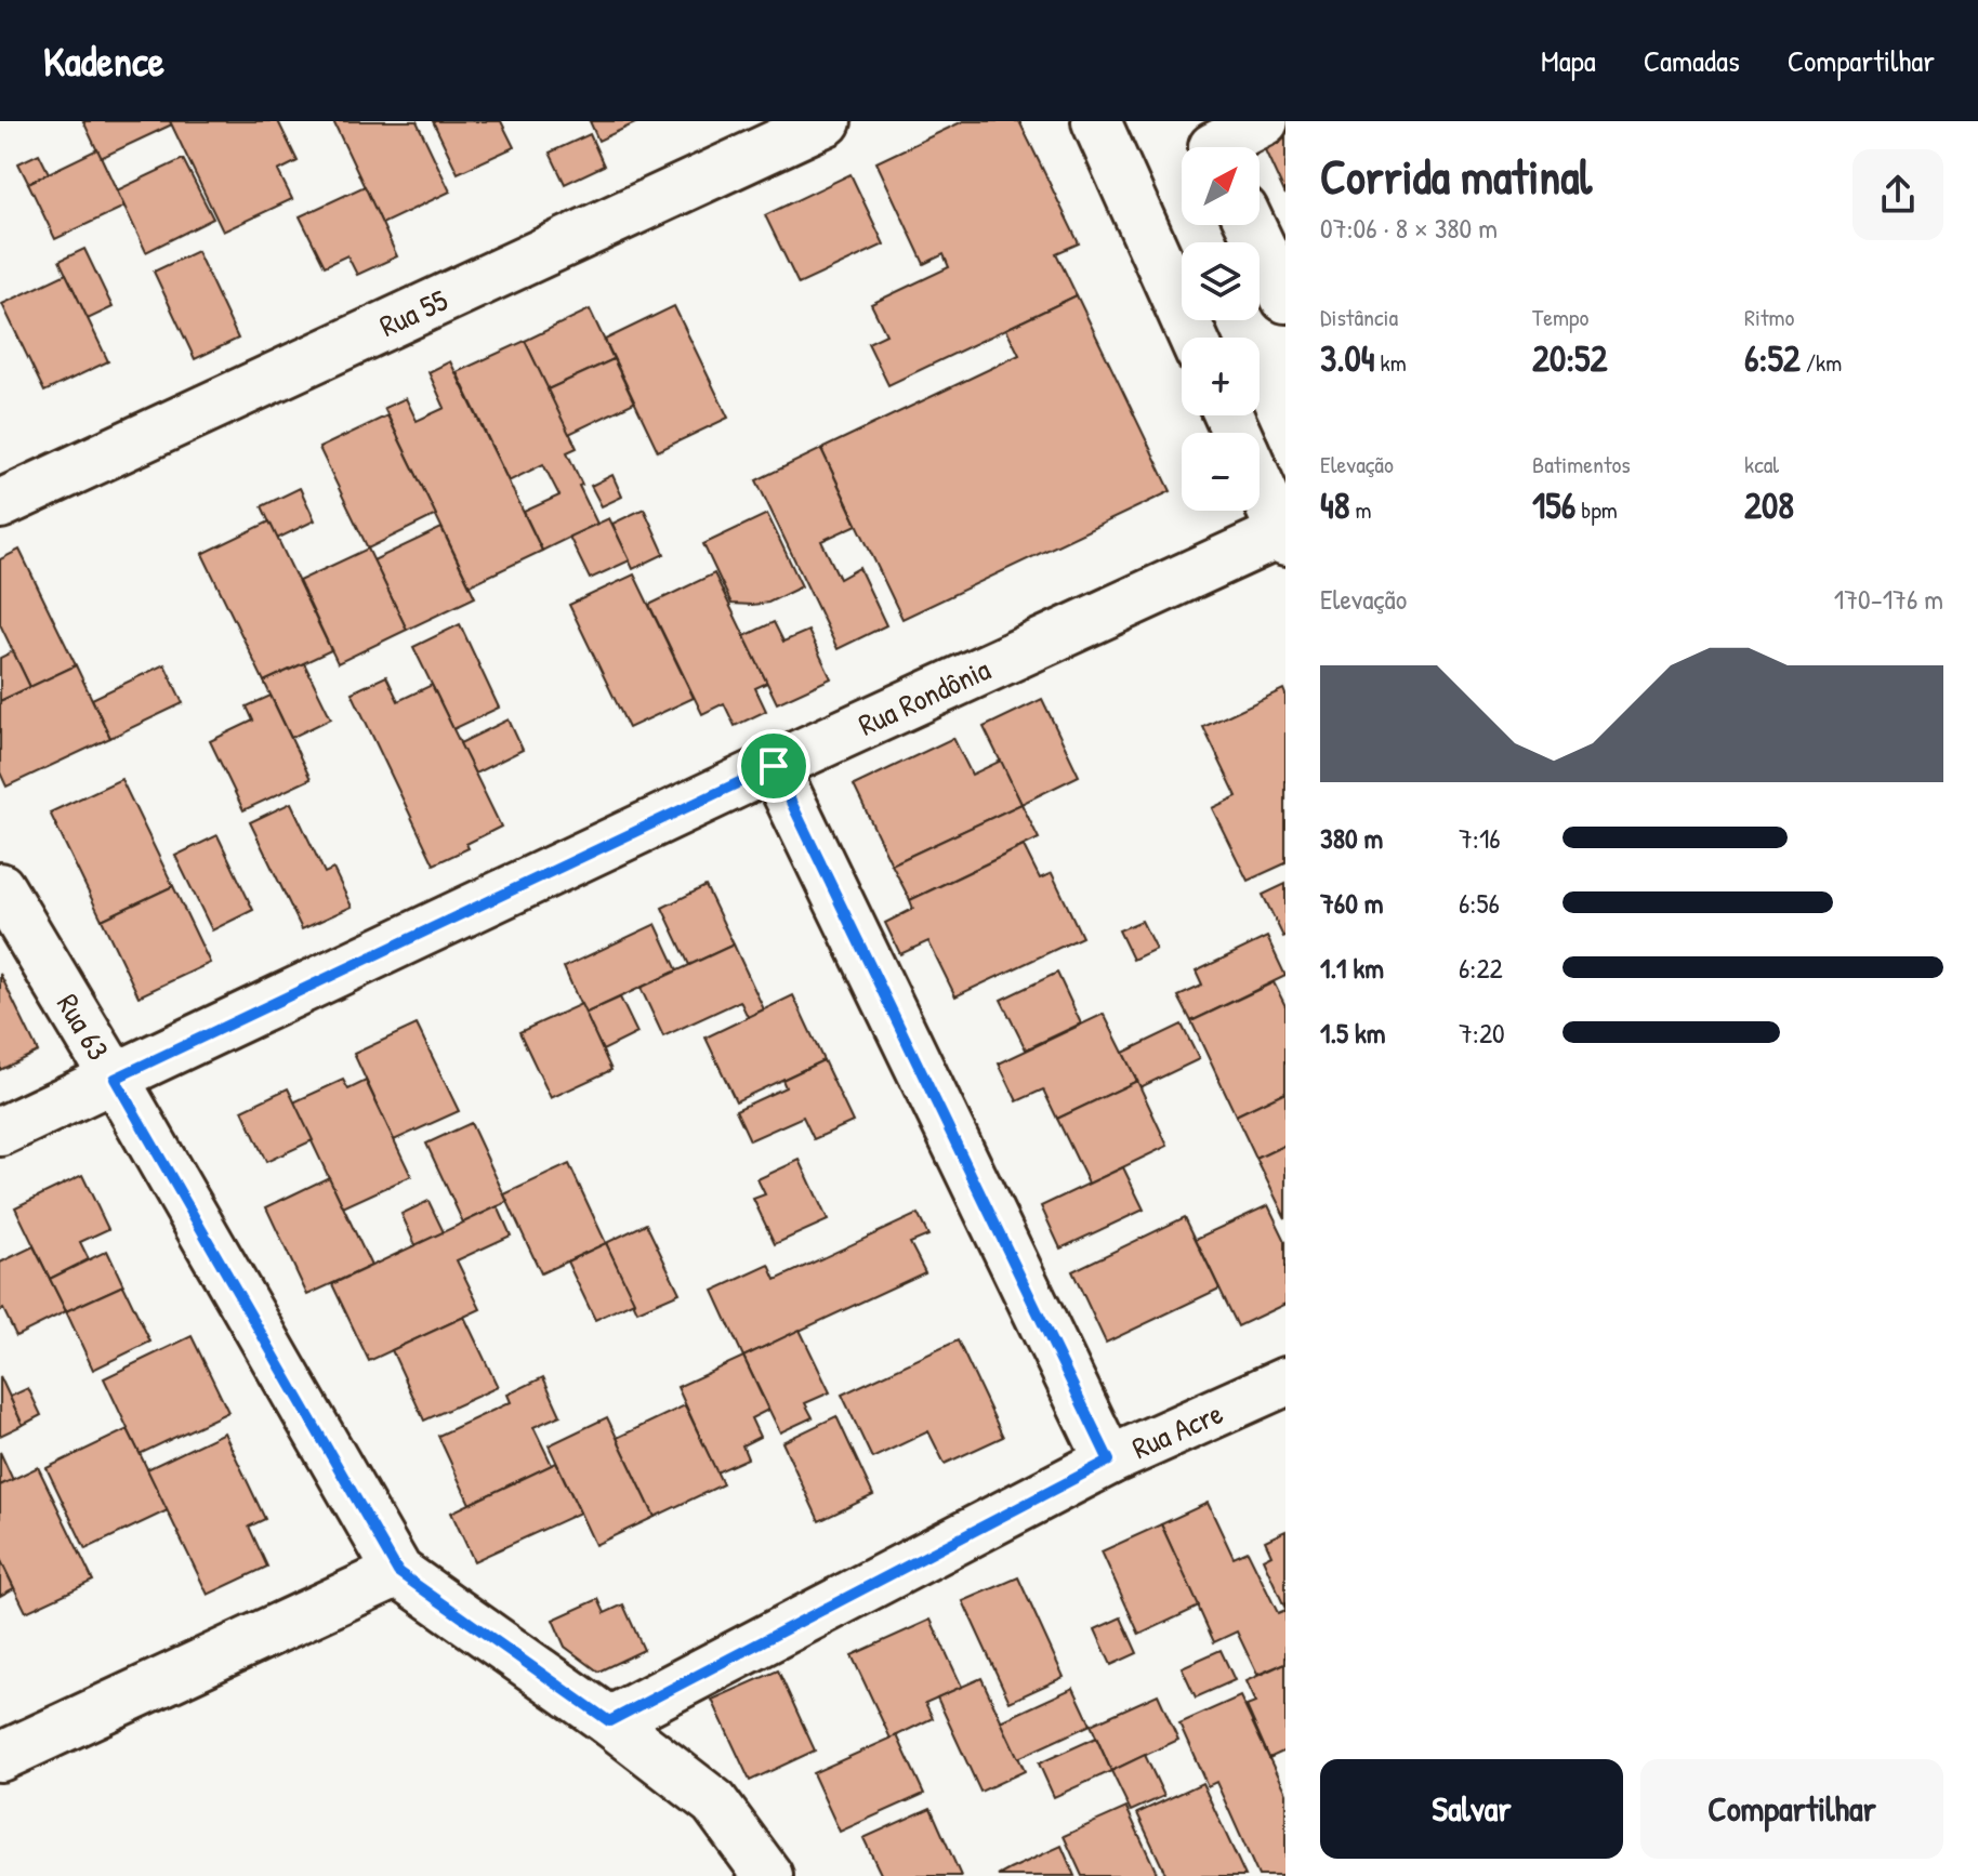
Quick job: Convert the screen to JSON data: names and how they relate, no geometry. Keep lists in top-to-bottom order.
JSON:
{
  "streets": {
    "street": [
      "Rua 55",
      "Rua Rondônia",
      "Rua 63",
      "Rua Acre"
    ]
  },
  "crossings": [
    ["Rua Rondônia", "Rua 63"]
  ],
  "north": "top right",
  "page": {
    "header": "Kadence",
    "nav": ["Mapa", "Camadas", "Compartilhar"],
    "heading": ["Corrida matinal", "07:06 · 8 × 380 m"],
    "map_buttons": ["+", "−"],
    "stats": [
      ["Distância", "3.04 km"],
      ["Tempo", "20:52"],
      ["Ritmo", "6:52 /km"],
      ["Elevação", "48 m"],
      ["Batimentos", "156 bpm"],
      ["kcal", "208"]
    ],
    "chart": ["Elevação", "170–176 m"],
    "list": [
      {
        "name": "380 m",
        "note": "7:16"
      },
      {
        "name": "760 m",
        "note": "6:56"
      },
      {
        "name": "1.1 km",
        "note": "6:22"
      },
      {
        "name": "1.5 km",
        "note": "7:20"
      }
    ],
    "buttons": ["Salvar", "Compartilhar"]
  }
}
